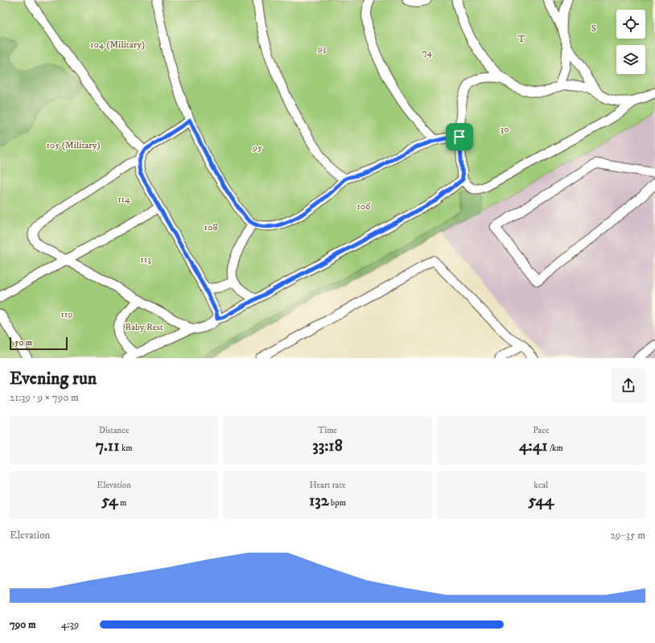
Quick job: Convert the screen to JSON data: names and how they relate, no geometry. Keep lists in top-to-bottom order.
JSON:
{
  "parks": [
    "S",
    "T",
    "104 (Military)",
    "93",
    "74",
    "30",
    "105 (Military)",
    "95",
    "114",
    "106",
    "108",
    "113",
    "119",
    "Baby Rest"
  ],
  "scale_bar": "50 m",
  "page": {
    "scale": "50 m",
    "heading": ["Evening run", "21:39 · 9 × 790 m"],
    "stats": [
      ["Distance", "7.11 km"],
      ["Time", "33:18"],
      ["Pace", "4:41 /km"],
      ["Elevation", "54 m"],
      ["Heart rate", "132 bpm"],
      ["kcal", "544"]
    ],
    "chart": ["Elevation", "29–35 m"],
    "list": [
      {
        "name": "790 m",
        "note": "4:39"
      }
    ]
  }
}
